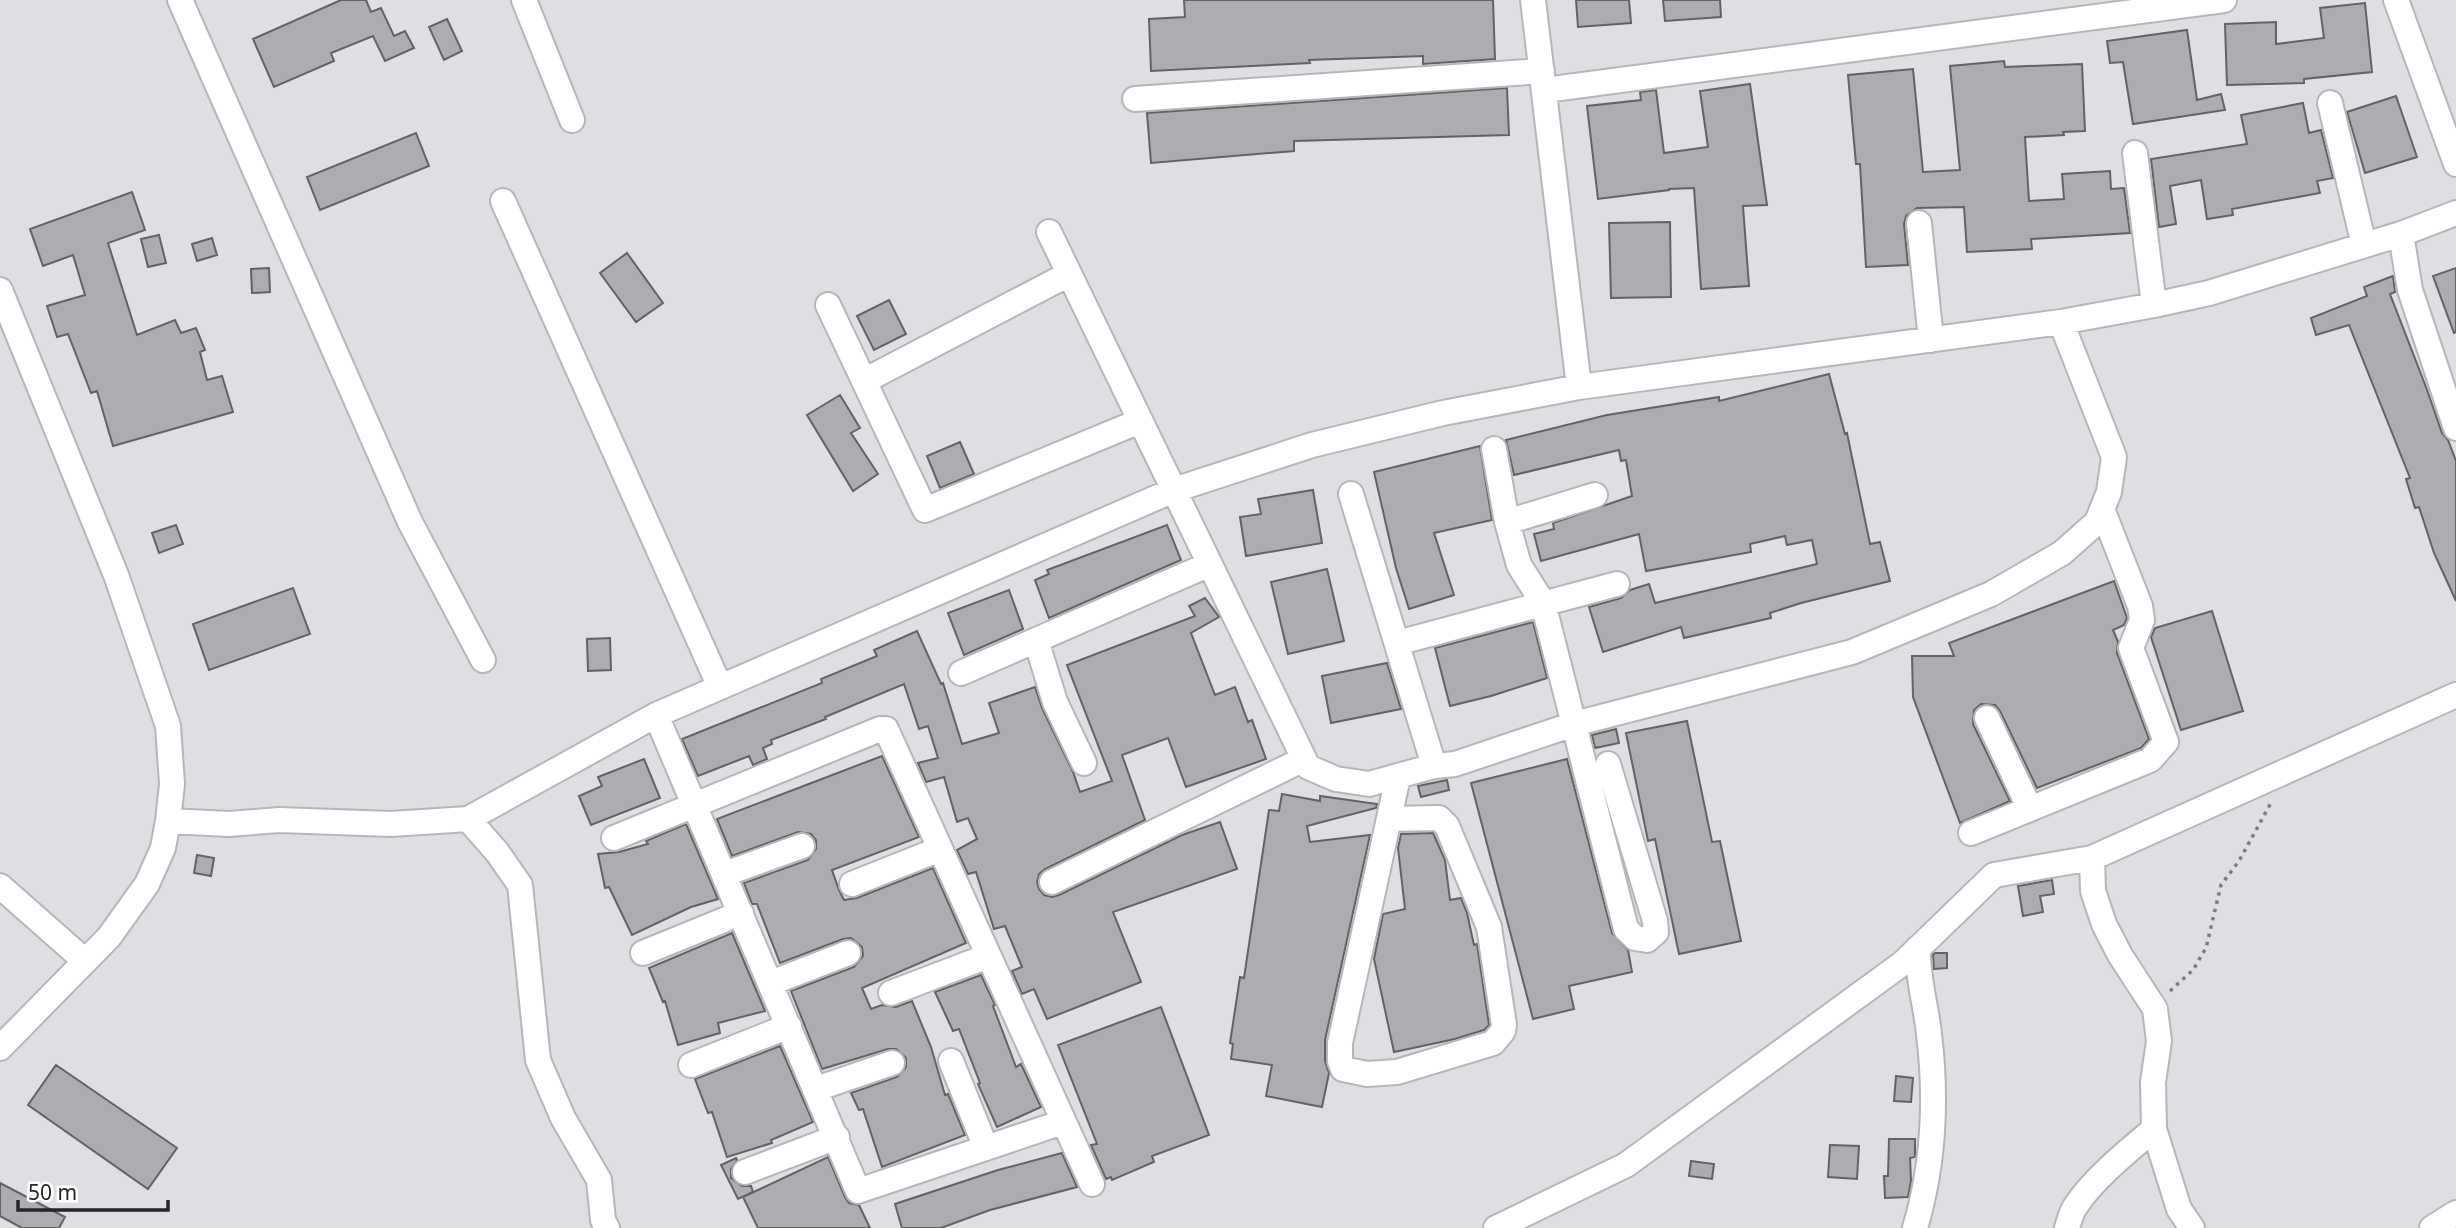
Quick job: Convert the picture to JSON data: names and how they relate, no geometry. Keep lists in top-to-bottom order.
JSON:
{
  "scale_bar": "50 m"
}
